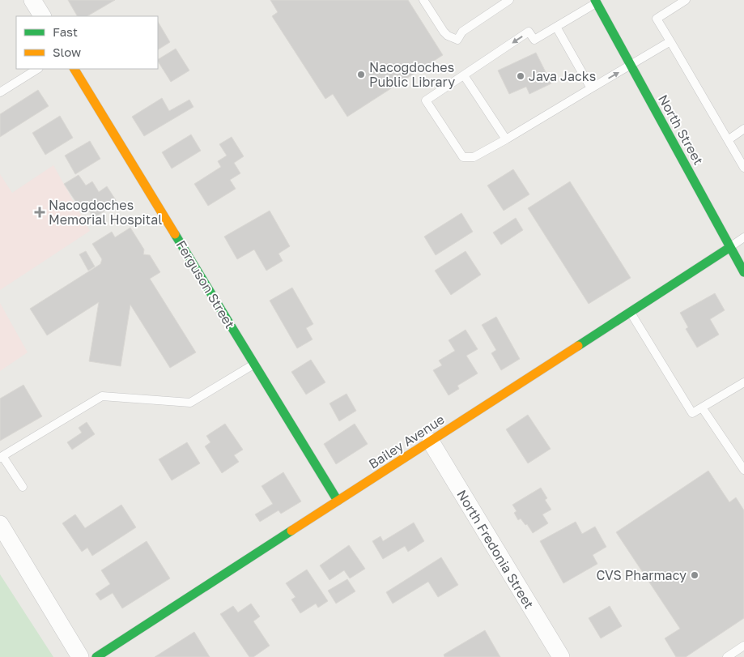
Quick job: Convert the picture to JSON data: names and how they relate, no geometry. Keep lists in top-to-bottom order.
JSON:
{
  "streets": {
    "street": [
      "North Street",
      "Ferguson Street",
      "Bailey Avenue",
      "North Fredonia Street"
    ]
  },
  "crossings": [
    ["North Street", "Bailey Avenue"],
    ["Ferguson Street", "Bailey Avenue"],
    ["Bailey Avenue", "North Fredonia Street"]
  ],
  "places": {
    "other": ["Nacogdoches Public Library", "Java Jacks", "CVS Pharmacy"],
    "health": ["Nacogdoches Memorial Hospital"]
  },
  "legend": ["Fast", "Slow"]
}
